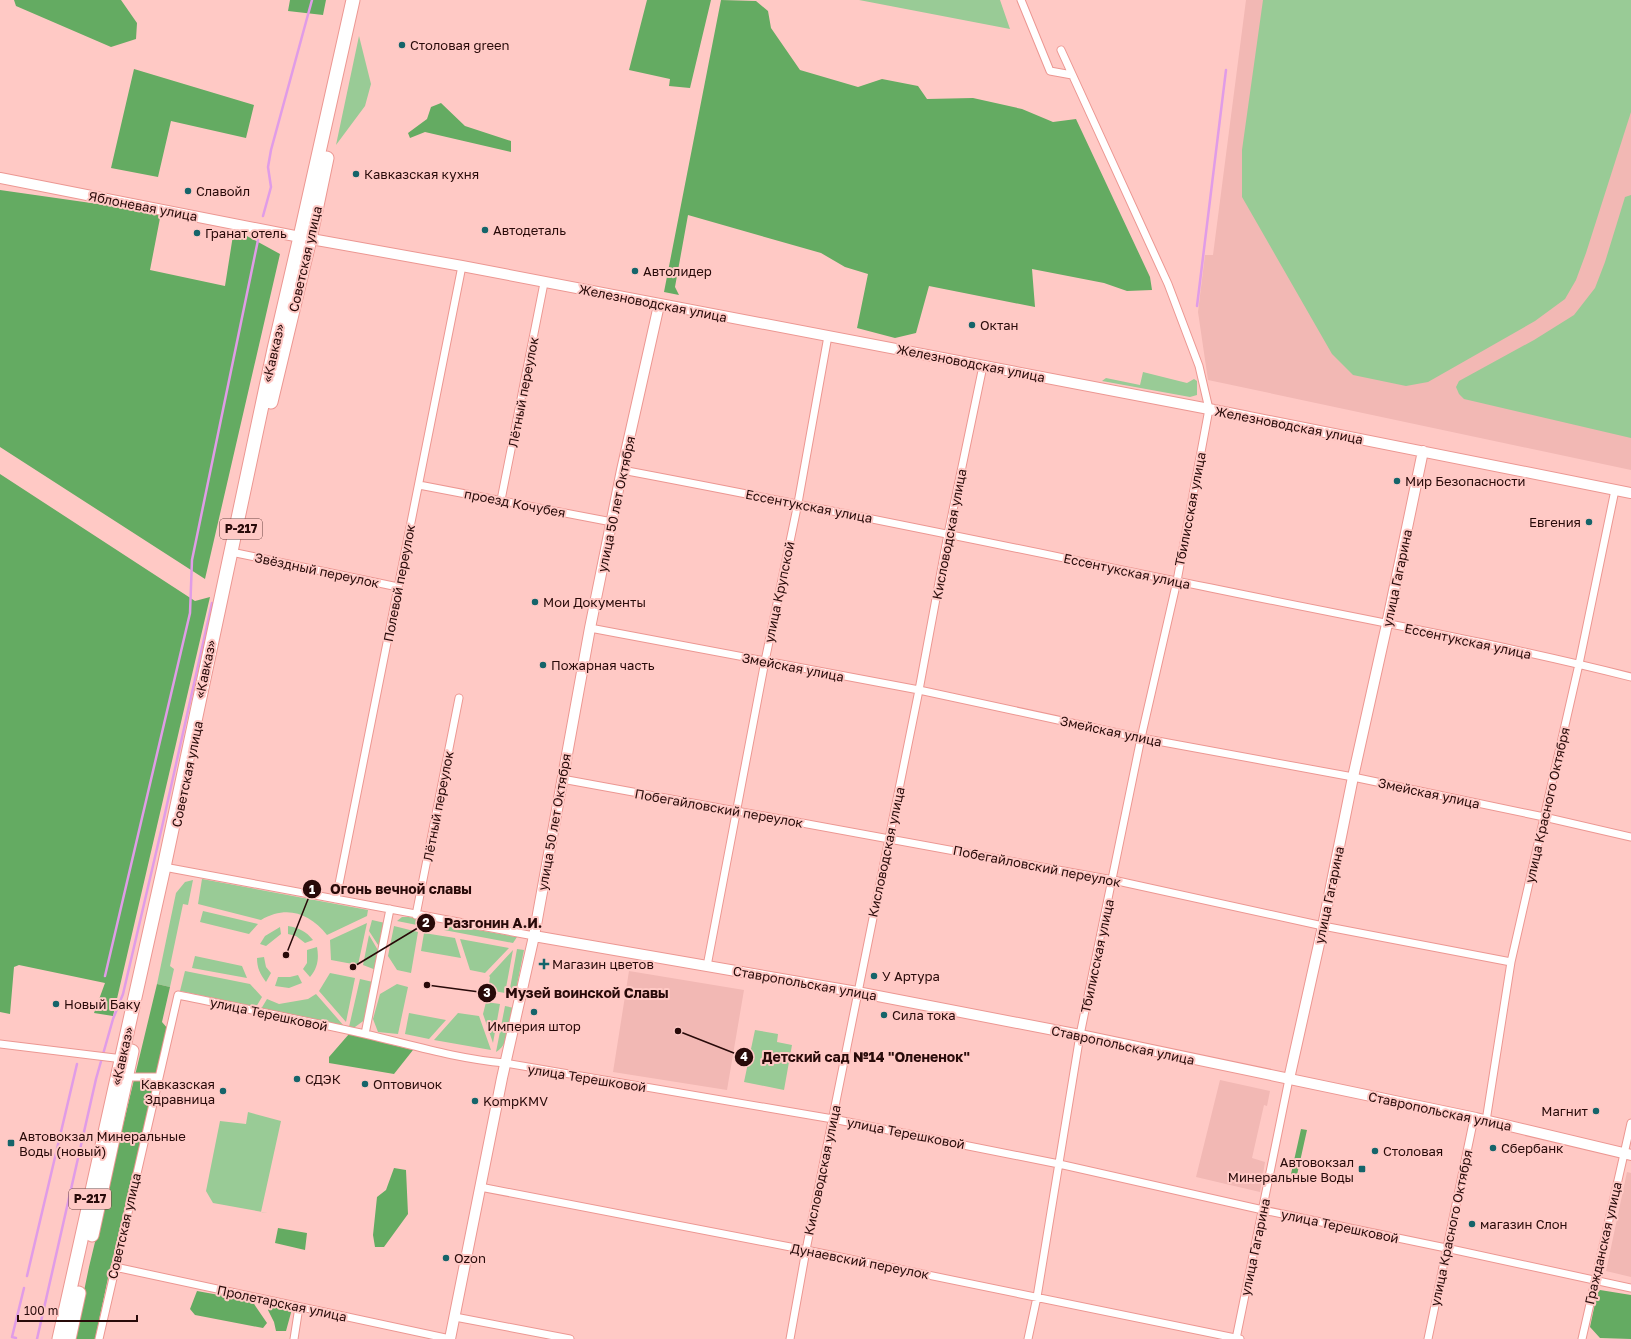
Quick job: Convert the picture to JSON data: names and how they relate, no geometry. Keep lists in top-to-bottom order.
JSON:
{
  "streets": {
    "highway": ["Советская улица", "«Кавказ»", "Р-217"],
    "main road": [
      "Яблоневая улица",
      "Железноводская улица",
      "улица 50 лет Октября",
      "улица Гагарина",
      "Ставропольская улица"
    ],
    "street": [
      "Лётный переулок",
      "проезд Кочубея",
      "Ессентукская улица",
      "Тбилисская улица",
      "Кисловодская улица",
      "Звёздный переулок",
      "Полевой переулок",
      "улица Крупской",
      "Змейская улица",
      "улица Красного Октября",
      "Побегайловский переулок",
      "улица Терешковой",
      "Гражданская улица",
      "Дунаевский переулок",
      "Пролетарская улица"
    ]
  },
  "crossings": [
    ["Яблоневая улица", "Советская улица"],
    ["Яблоневая улица", "Железноводская улица"],
    ["Яблоневая улица", "«Кавказ»"],
    ["Советская улица", "Железноводская улица"],
    ["Советская улица", "«Кавказ»"],
    ["Советская улица", "Звёздный переулок"],
    ["Советская улица", "Ставропольская улица"],
    ["Советская улица", "улица Терешковой"],
    ["Советская улица", "Пролетарская улица"],
    ["Железноводская улица", "«Кавказ»"],
    ["Железноводская улица", "Лётный переулок"],
    ["Железноводская улица", "улица 50 лет Октября"],
    ["Железноводская улица", "Тбилисская улица"],
    ["Железноводская улица", "Кисловодская улица"],
    ["Железноводская улица", "улица Гагарина"],
    ["Железноводская улица", "Полевой переулок"],
    ["Железноводская улица", "улица Крупской"],
    ["Железноводская улица", "улица Красного Октября"],
    ["«Кавказ»", "Ставропольская улица"],
    ["Лётный переулок", "проезд Кочубея"],
    ["Лётный переулок", "Ставропольская улица"],
    ["проезд Кочубея", "улица 50 лет Октября"],
    ["проезд Кочубея", "Полевой переулок"],
    ["улица 50 лет Октября", "Ессентукская улица"],
    ["улица 50 лет Октября", "Змейская улица"],
    ["улица 50 лет Октября", "Побегайловский переулок"],
    ["улица 50 лет Октября", "Ставропольская улица"],
    ["улица 50 лет Октября", "улица Терешковой"],
    ["улица 50 лет Октября", "Дунаевский переулок"],
    ["улица 50 лет Октября", "Пролетарская улица"],
    ["Ессентукская улица", "Тбилисская улица"],
    ["Ессентукская улица", "Кисловодская улица"],
    ["Ессентукская улица", "улица Гагарина"],
    ["Ессентукская улица", "улица Крупской"],
    ["Ессентукская улица", "улица Красного Октября"],
    ["Тбилисская улица", "Змейская улица"],
    ["Тбилисская улица", "Побегайловский переулок"],
    ["Тбилисская улица", "Ставропольская улица"],
    ["Тбилисская улица", "улица Терешковой"],
    ["Тбилисская улица", "Дунаевский переулок"],
    ["Кисловодская улица", "Змейская улица"],
    ["Кисловодская улица", "Побегайловский переулок"],
    ["Кисловодская улица", "Ставропольская улица"],
    ["Кисловодская улица", "улица Терешковой"],
    ["Кисловодская улица", "Дунаевский переулок"],
    ["Звёздный переулок", "Полевой переулок"],
    ["улица Гагарина", "Змейская улица"],
    ["улица Гагарина", "Побегайловский переулок"],
    ["улица Гагарина", "Ставропольская улица"],
    ["улица Гагарина", "улица Терешковой"],
    ["улица Гагарина", "Дунаевский переулок"],
    ["Полевой переулок", "Ставропольская улица"],
    ["улица Крупской", "Змейская улица"],
    ["улица Крупской", "Побегайловский переулок"],
    ["улица Крупской", "Ставропольская улица"],
    ["Змейская улица", "улица Красного Октября"],
    ["улица Красного Октября", "Побегайловский переулок"],
    ["улица Красного Октября", "Ставропольская улица"],
    ["улица Красного Октября", "улица Терешковой"],
    ["Ставропольская улица", "Гражданская улица"],
    ["улица Терешковой", "Гражданская улица"]
  ],
  "places": {
    "other": [
      "Столовая green",
      "Кавказская кухня",
      "Славойл",
      "Автодеталь",
      "Гранат отель",
      "Автолидер",
      "Октан",
      "Мир Безопасности",
      "Евгения",
      "Мои Документы",
      "Пожарная часть",
      "Огонь вечной славы",
      "Разгонин А.И.",
      "У Артура",
      "Музей воинской Славы",
      "Новый Баку",
      "Империя штор",
      "Сила тока",
      "Детский сад №14 \"Олененок\"",
      "СДЭК",
      "Оптовичок",
      "Кавказская Здравница",
      "KompKMV",
      "Магнит",
      "Сбербанк",
      "Столовая",
      "магазин Слон",
      "Ozon"
    ],
    "health": ["Магазин цветов"],
    "transit": ["Автовокзал Минеральные Воды (новый)", "Автовокзал Минеральные Воды"]
  },
  "scale_bar": "100 m"
}
